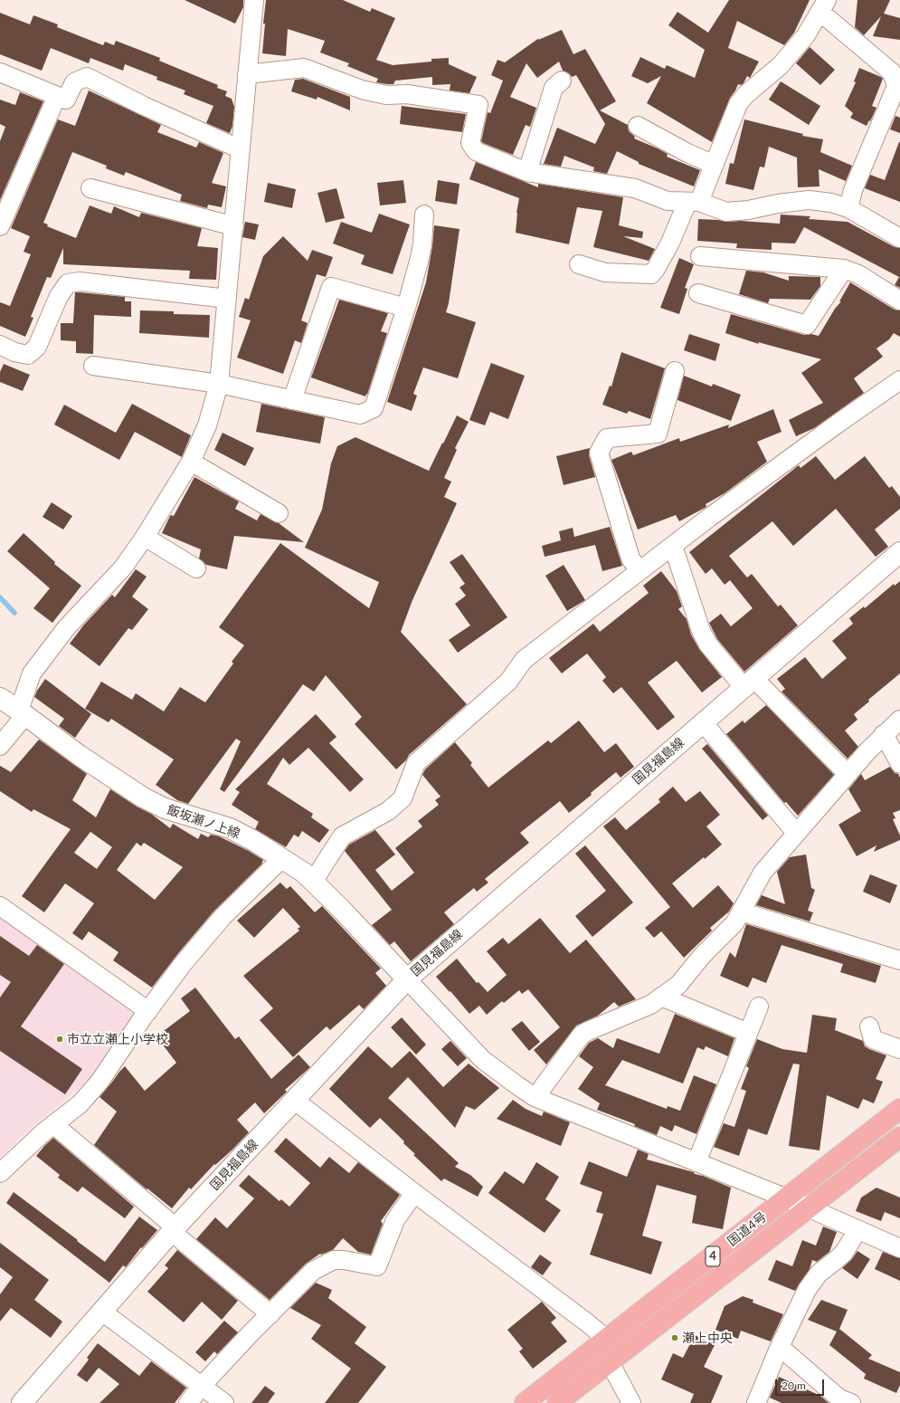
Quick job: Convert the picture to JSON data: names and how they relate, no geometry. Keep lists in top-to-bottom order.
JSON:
{
  "streets": {
    "highway": ["国道4号", "4"],
    "main road": ["国見福島線", "飯坂瀬ノ上線"]
  },
  "crossings": [
    ["国見福島線", "飯坂瀬ノ上線"]
  ],
  "places": ["市立立瀬上小学校", "瀬上中央"],
  "scale_bar": "20 m"
}
